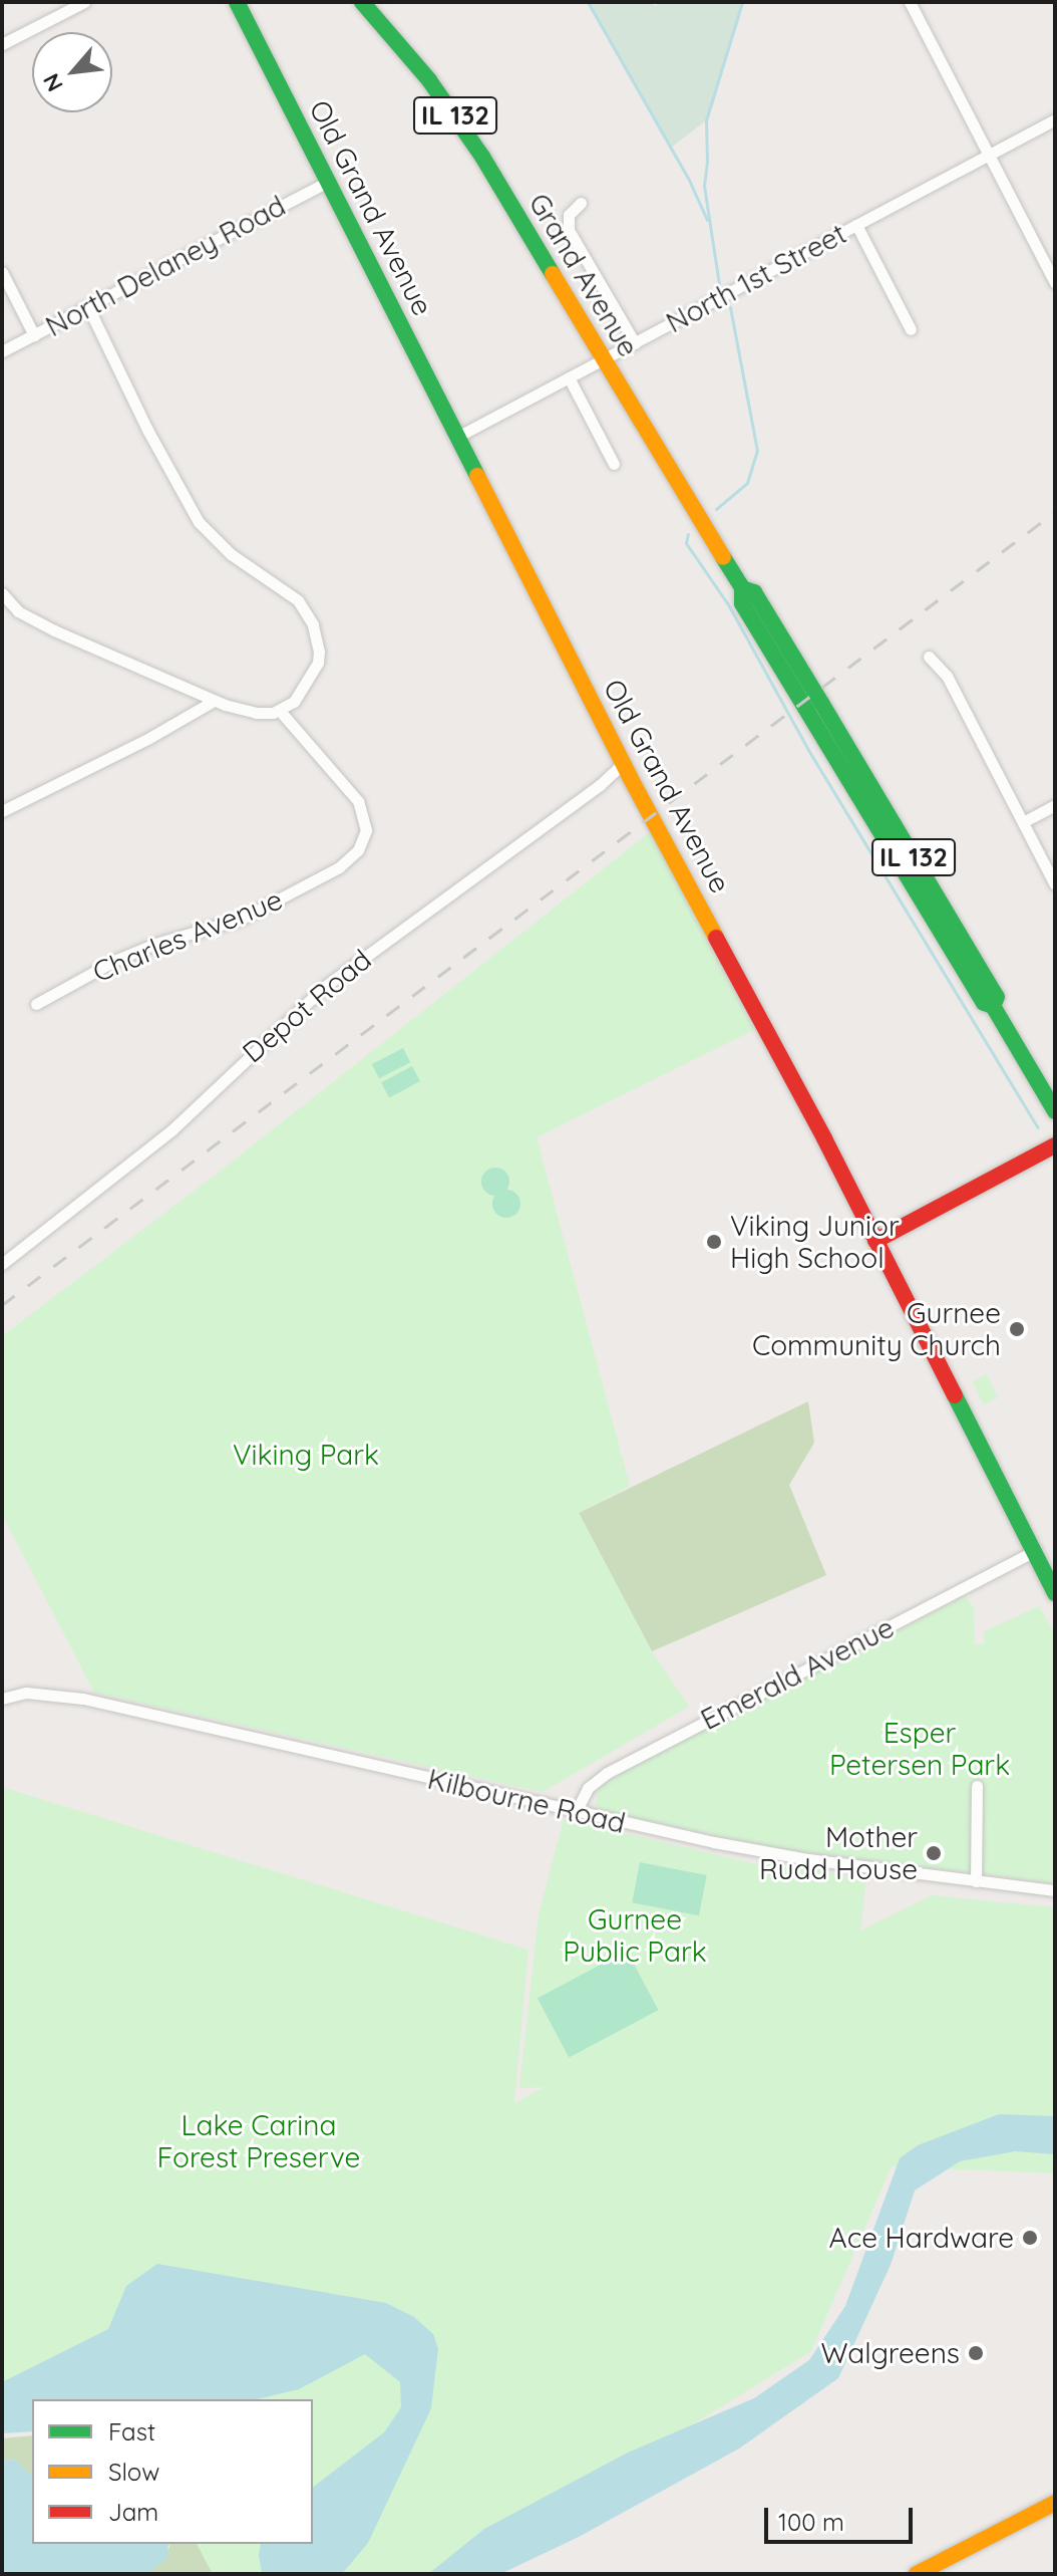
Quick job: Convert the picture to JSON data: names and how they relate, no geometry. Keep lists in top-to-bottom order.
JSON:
{
  "streets": {
    "street": [
      "IL 132",
      "Old Grand Avenue",
      "North Delaney Road",
      "Grand Avenue",
      "North 1st Street",
      "Charles Avenue",
      "Depot Road",
      "Emerald Avenue",
      "Kilbourne Road"
    ]
  },
  "crossings": [
    ["Old Grand Avenue", "North Delaney Road"],
    ["Old Grand Avenue", "North 1st Street"],
    ["Old Grand Avenue", "Depot Road"],
    ["Old Grand Avenue", "Emerald Avenue"],
    ["Grand Avenue", "North 1st Street"],
    ["Emerald Avenue", "Kilbourne Road"]
  ],
  "parks": [
    "Viking Park",
    "Esper Petersen Park",
    "Gurnee Public Park",
    "Lake Carina Forest Preserve"
  ],
  "places": [
    "Viking Junior High School",
    "Gurnee Community Church",
    "Mother Rudd House",
    "Ace Hardware",
    "Walgreens"
  ],
  "legend": ["Fast", "Slow", "Jam"],
  "scale_bar": "100 m",
  "north": "bottom left"
}
